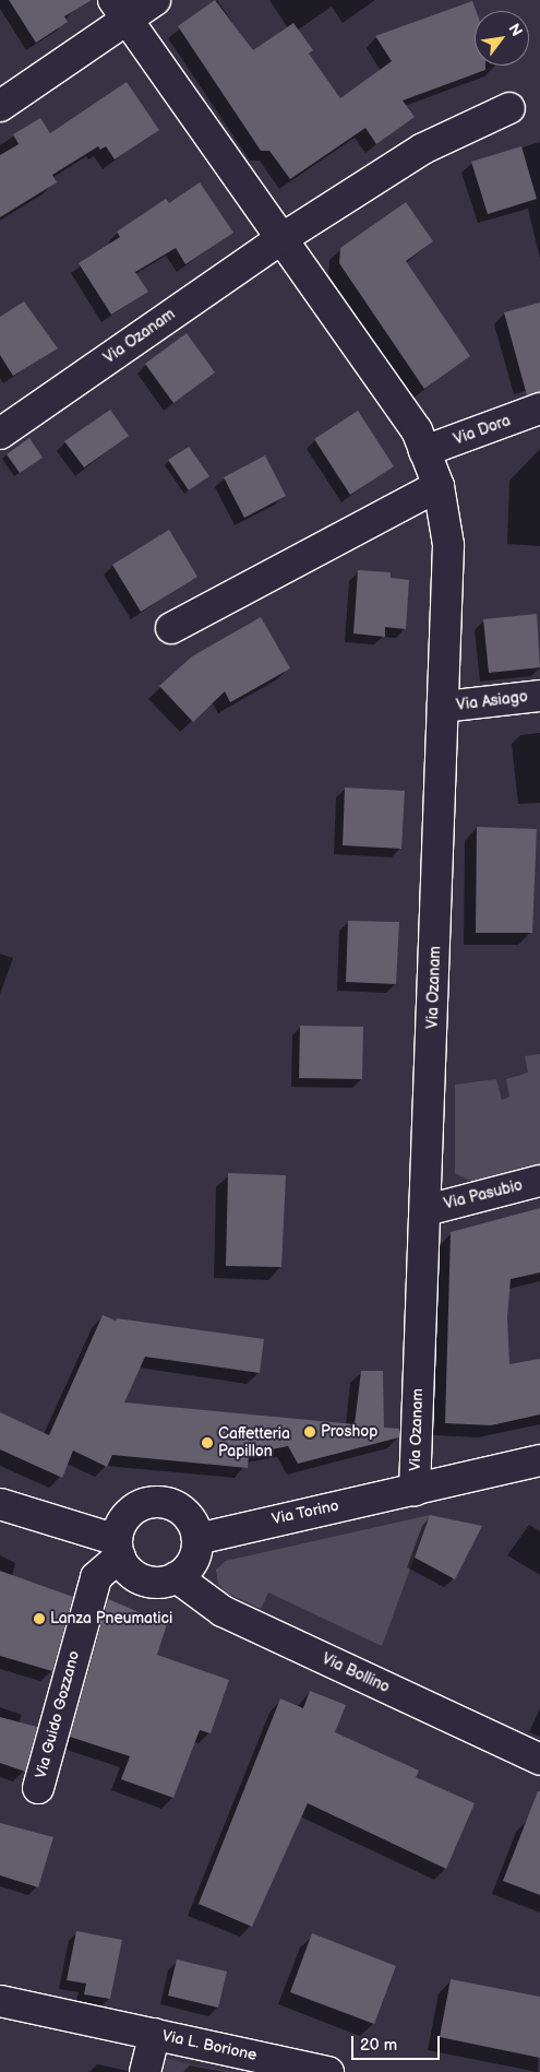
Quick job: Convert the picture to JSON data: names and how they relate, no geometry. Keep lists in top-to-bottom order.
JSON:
{
  "streets": {
    "street": [
      "Via Ozanam",
      "Via Dora",
      "Via Asiago",
      "Via Pasubio",
      "Via Torino",
      "Via Bollino",
      "Via Guido Gozzano",
      "Via L. Borione"
    ]
  },
  "crossings": [
    ["Via Ozanam", "Via Dora"],
    ["Via Ozanam", "Via Asiago"],
    ["Via Ozanam", "Via Pasubio"],
    ["Via Ozanam", "Via Torino"],
    ["Via Torino", "Via Bollino"],
    ["Via Torino", "Via Guido Gozzano"],
    ["Via Bollino", "Via Guido Gozzano"]
  ],
  "places": ["Proshop", "Caffetteria Papillon", "Lanza Pneumatici"],
  "scale_bar": "20 m",
  "north": "top right"
}
